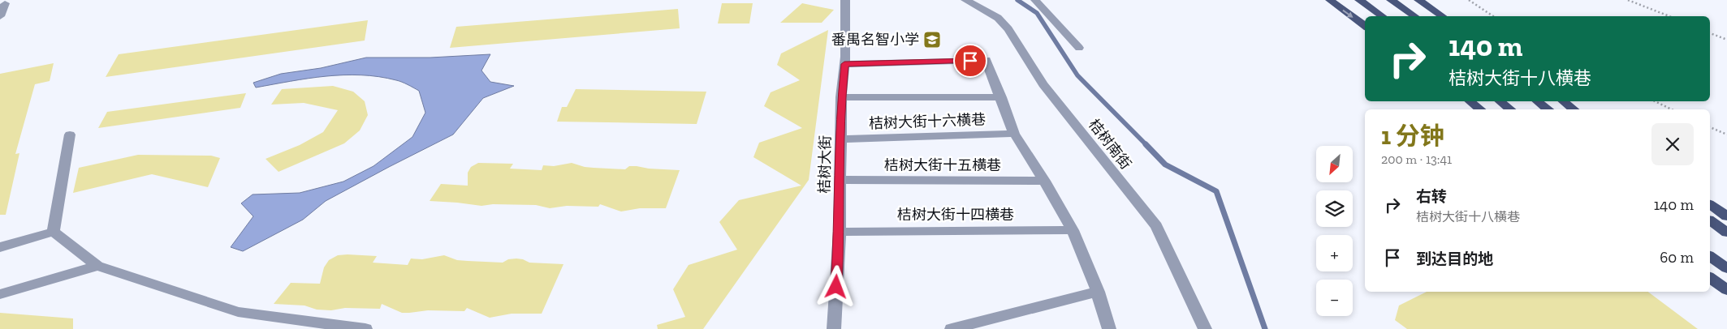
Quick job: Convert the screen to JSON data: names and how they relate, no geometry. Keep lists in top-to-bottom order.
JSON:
{
  "streets": {
    "street": [
      "桔树大街十六横巷",
      "桔树南街",
      "桔树大街",
      "桔树大街十五横巷",
      "桔树大街十四横巷"
    ]
  },
  "crossings": [
    ["桔树大街十六横巷", "桔树大街"],
    ["桔树大街", "桔树大街十五横巷"],
    ["桔树大街", "桔树大街十四横巷"]
  ],
  "places": {
    "school or university": ["番禺名智小学"]
  },
  "north": "bottom left",
  "page": {
    "turn": ["140 m", "桔树大街十八横巷"],
    "heading": ["1 分钟", "200 m · 13:41"],
    "map_buttons": ["+", "−"],
    "list": [
      {
        "name": "右转",
        "note": "桔树大街十八横巷",
        "value": "140 m"
      },
      {
        "name": "到达目的地",
        "value": "60 m"
      }
    ]
  }
}
